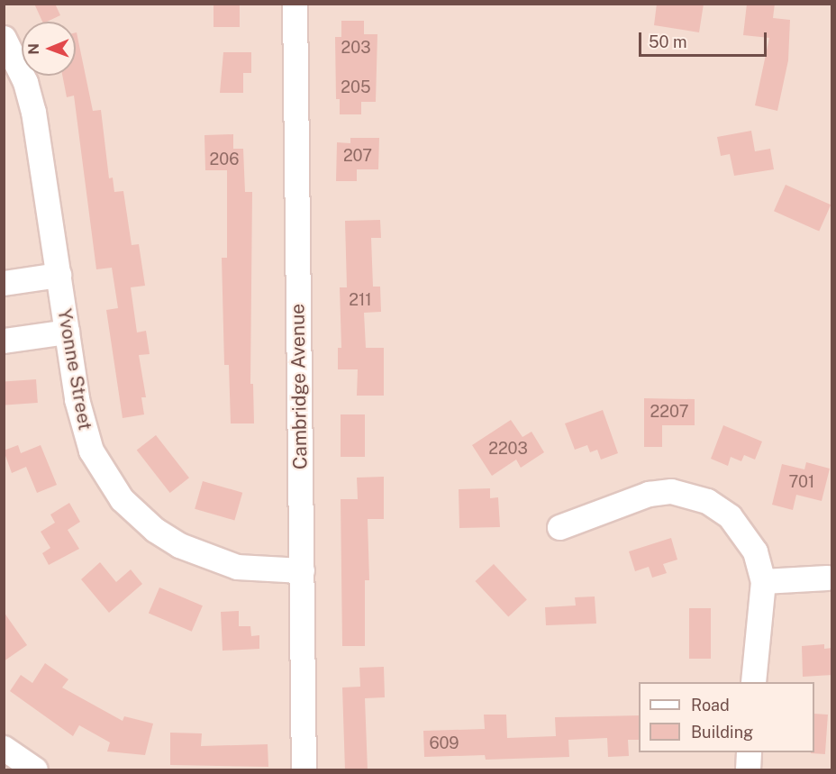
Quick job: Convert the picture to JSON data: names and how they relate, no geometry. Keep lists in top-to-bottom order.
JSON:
{
  "streets": {
    "street": ["Yvonne Street", "Cambridge Avenue"]
  },
  "crossings": [
    ["Yvonne Street", "Cambridge Avenue"]
  ],
  "house_numbers": [
    "203",
    "205",
    "207",
    "206",
    "211",
    "2207",
    "2203",
    "701",
    "609"
  ],
  "legend": ["Road", "Building"],
  "scale_bar": "50 m",
  "north": "left"
}
